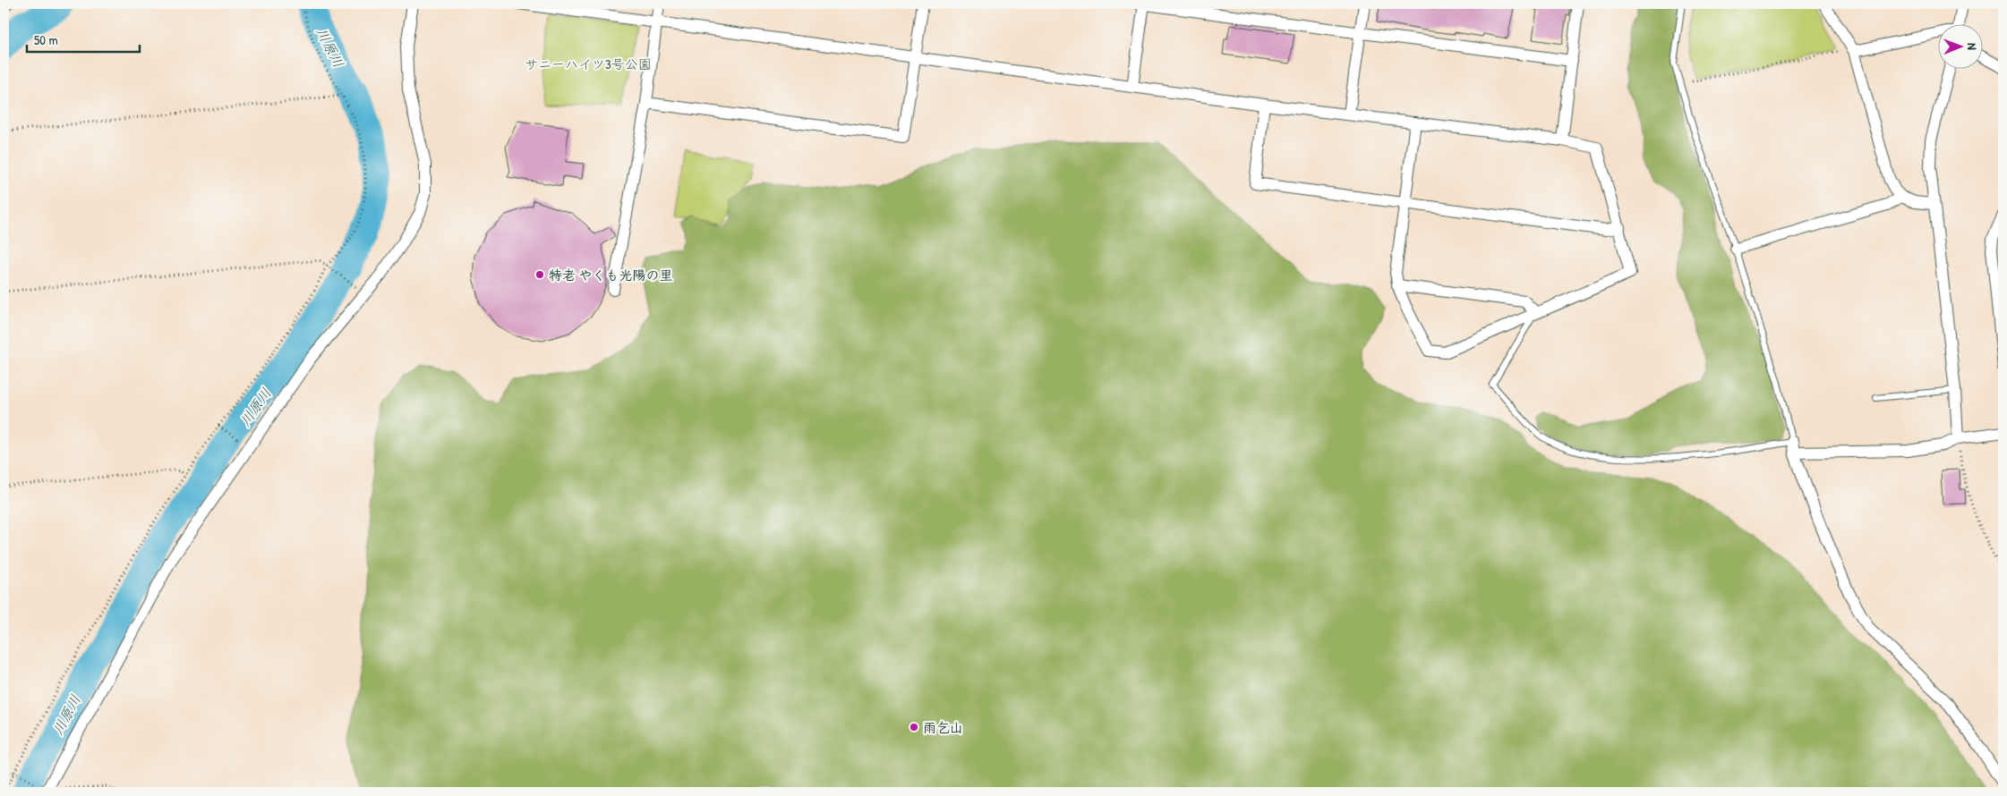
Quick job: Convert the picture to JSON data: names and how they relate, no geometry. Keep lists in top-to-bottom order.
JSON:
{
  "water": ["川原川"],
  "parks": ["サニーハイツ3号公園"],
  "places": ["特老 やくも光陽の里", "雨乞山"],
  "scale_bar": "50 m",
  "north": "right"
}
